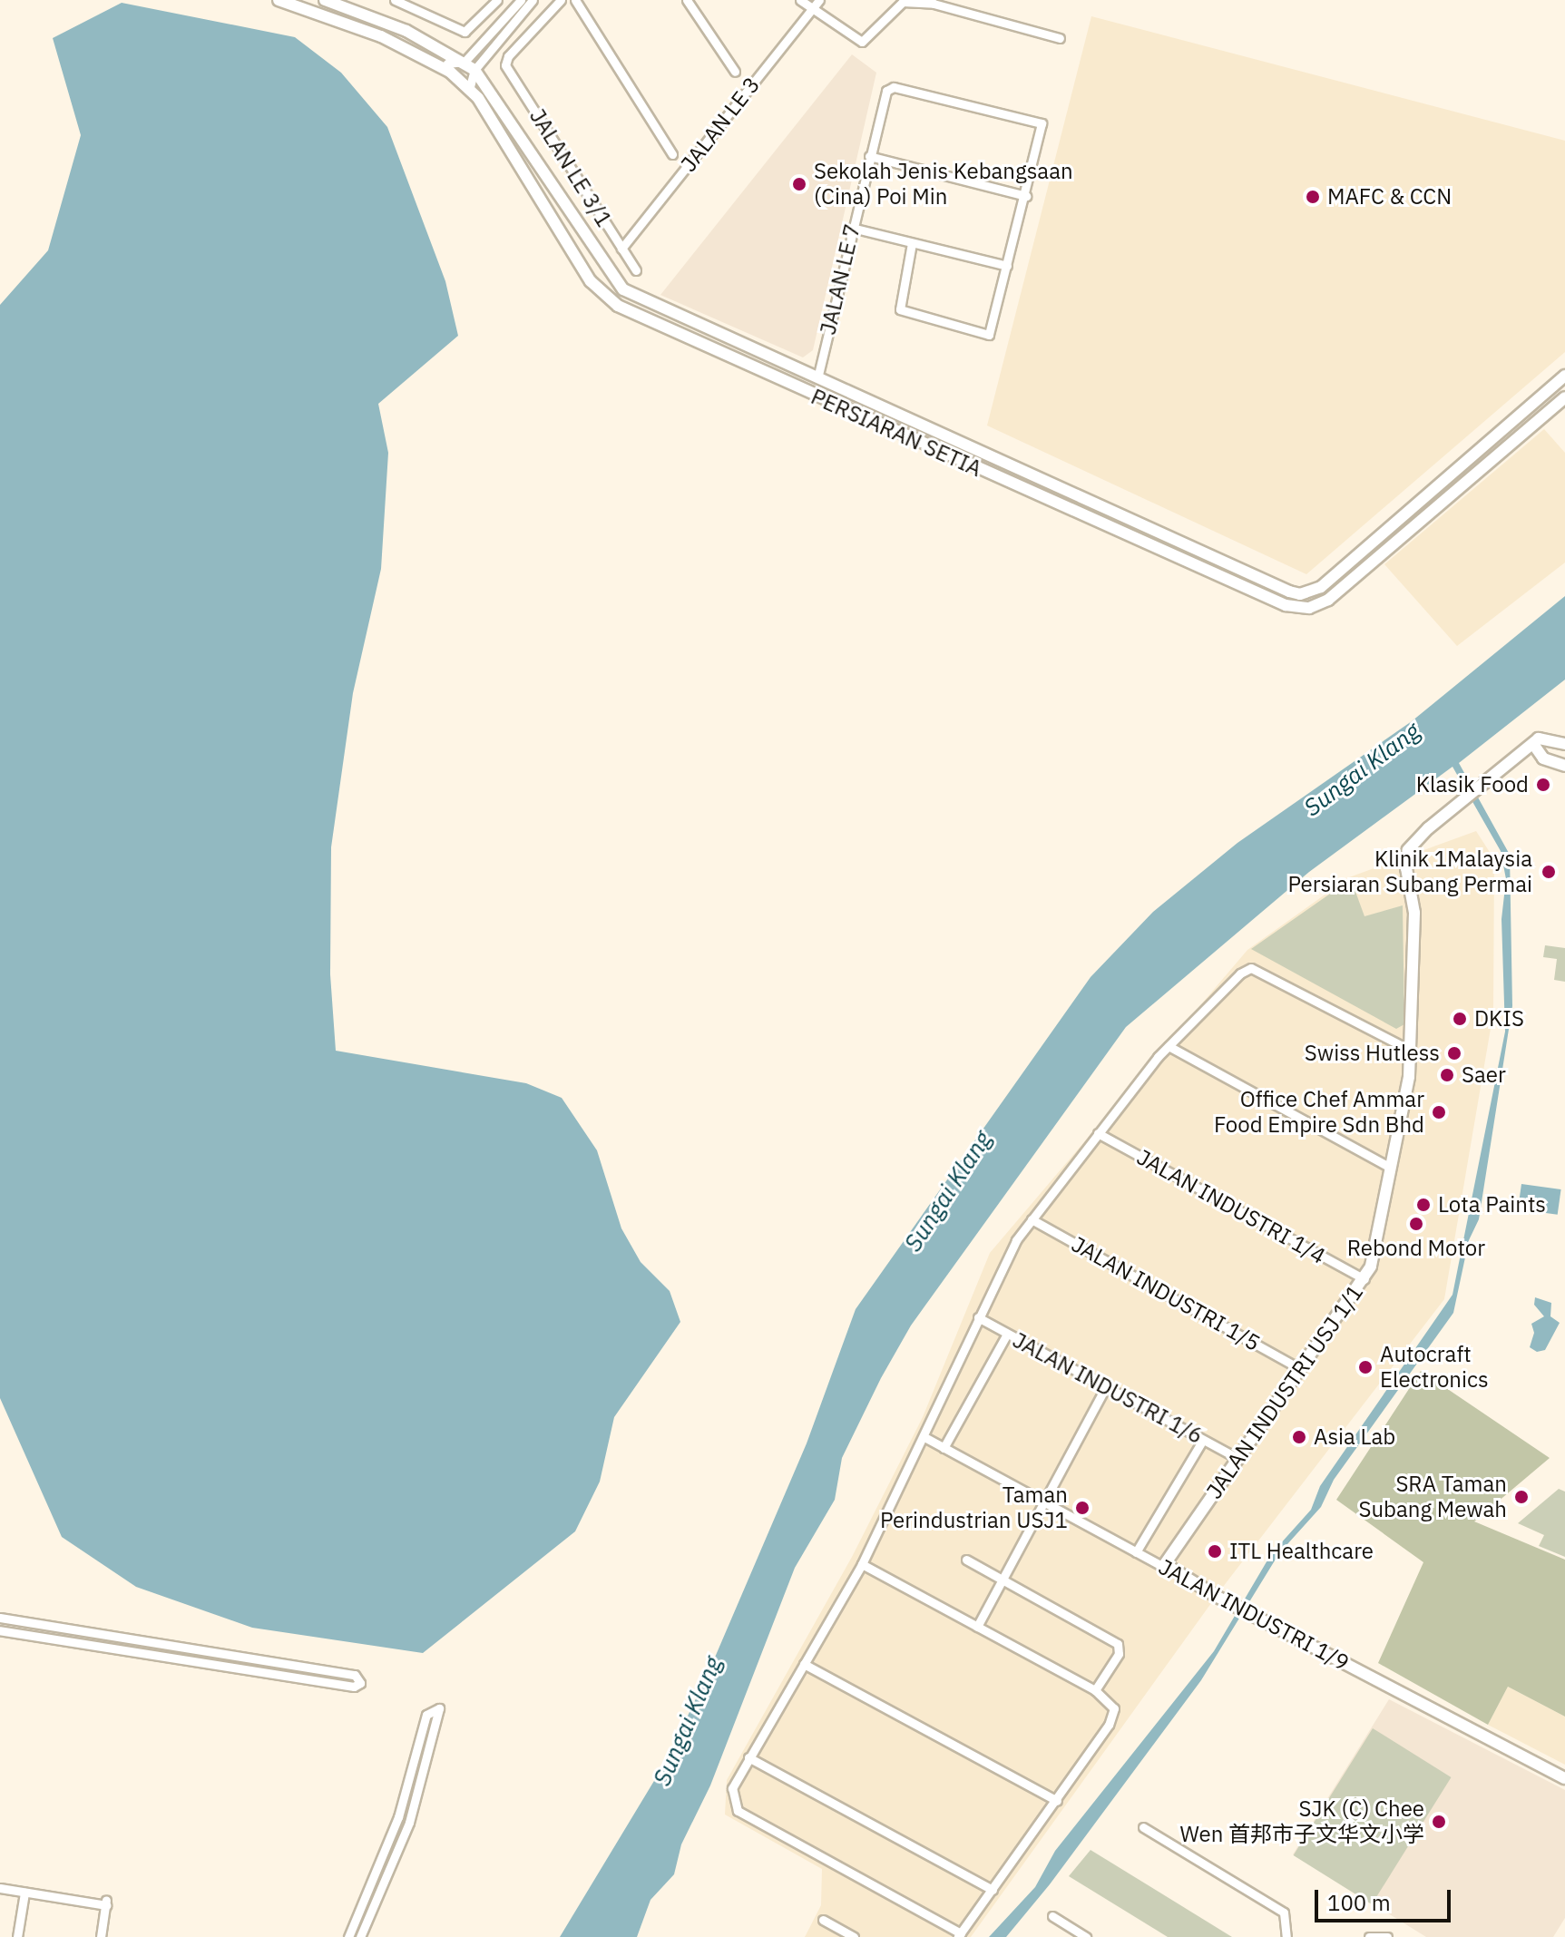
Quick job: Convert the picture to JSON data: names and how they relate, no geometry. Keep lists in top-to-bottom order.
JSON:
{
  "streets": {
    "street": [
      "JALAN LE 3",
      "JALAN LE 3/1",
      "JALAN LE 7",
      "PERSIARAN SETIA",
      "JALAN INDUSTRI 1/4",
      "JALAN INDUSTRI 1/5",
      "JALAN INDUSTRI 1/6",
      "JALAN INDUSTRI USJ 1/1",
      "JALAN INDUSTRI 1/9"
    ]
  },
  "crossings": [
    ["JALAN LE 3", "JALAN LE 3/1"],
    ["JALAN LE 7", "PERSIARAN SETIA"],
    ["JALAN INDUSTRI 1/4", "JALAN INDUSTRI USJ 1/1"],
    ["JALAN INDUSTRI 1/5", "JALAN INDUSTRI USJ 1/1"],
    ["JALAN INDUSTRI 1/6", "JALAN INDUSTRI USJ 1/1"],
    ["JALAN INDUSTRI USJ 1/1", "JALAN INDUSTRI 1/9"]
  ],
  "water": ["Sungai Klang"],
  "places": [
    "Sekolah Jenis Kebangsaan (Cina) Poi Min",
    "MAFC & CCN",
    "Klasik Food",
    "Klinik 1Malaysia Persiaran Subang Permai",
    "DKIS",
    "Swiss Hutless",
    "Saer",
    "Office Chef Ammar Food Empire Sdn Bhd",
    "Lota Paints",
    "Rebond Motor",
    "Autocraft Electronics",
    "Asia Lab",
    "SRA Taman Subang Mewah",
    "Taman Perindustrian USJ1",
    "ITL Healthcare",
    "SJK (C) Chee Wen 首邦市子文华文小学"
  ],
  "scale_bar": "100 m"
}
